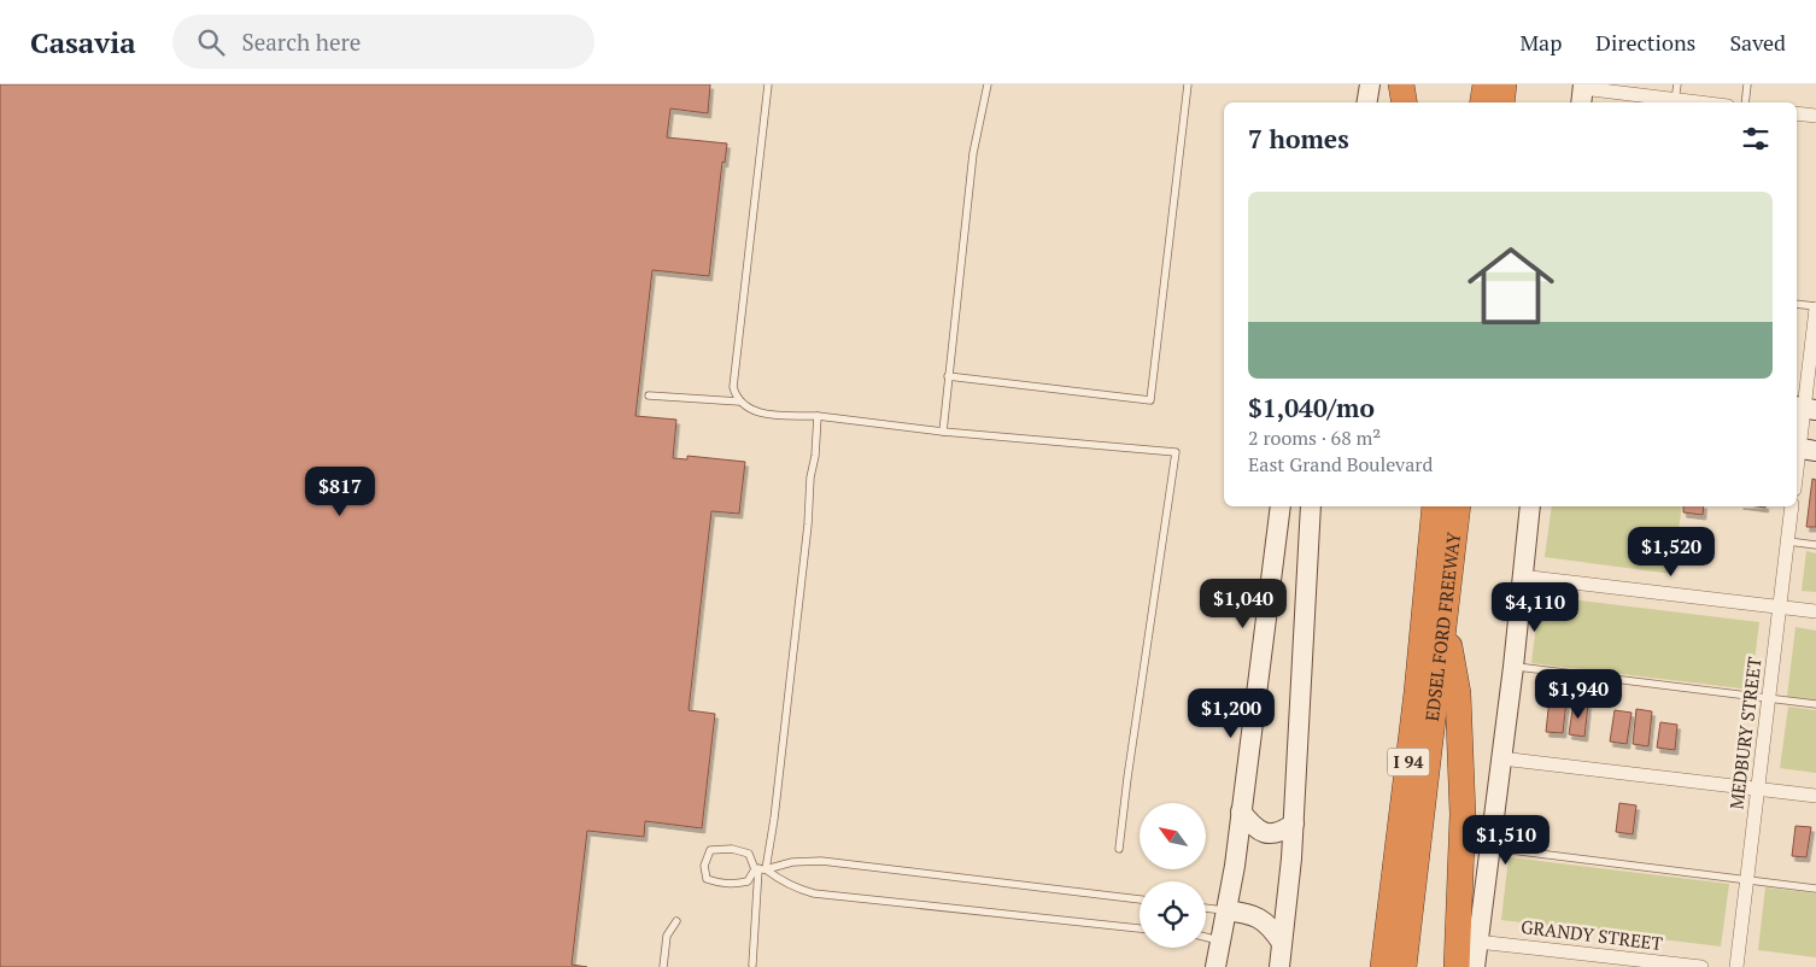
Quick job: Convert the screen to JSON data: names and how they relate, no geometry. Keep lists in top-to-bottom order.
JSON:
{
  "streets": {
    "highway": ["EDSEL FORD FREEWAY", "I 94"],
    "street": ["MEDBURY STREET", "GRANDY STREET"]
  },
  "north": "top left",
  "page": {
    "header": "Casavia",
    "search": "Search here",
    "nav": ["Map", "Directions", "Saved"],
    "heading": "7 homes",
    "list": [
      {
        "name": "$1,040/mo",
        "note": "2 rooms · 68 m² · East Grand Boulevard"
      }
    ],
    "price": [
      "$817",
      "$1,520",
      "$1,040",
      "$4,110",
      "$1,940",
      "$1,200",
      "$1,510"
    ]
  }
}
